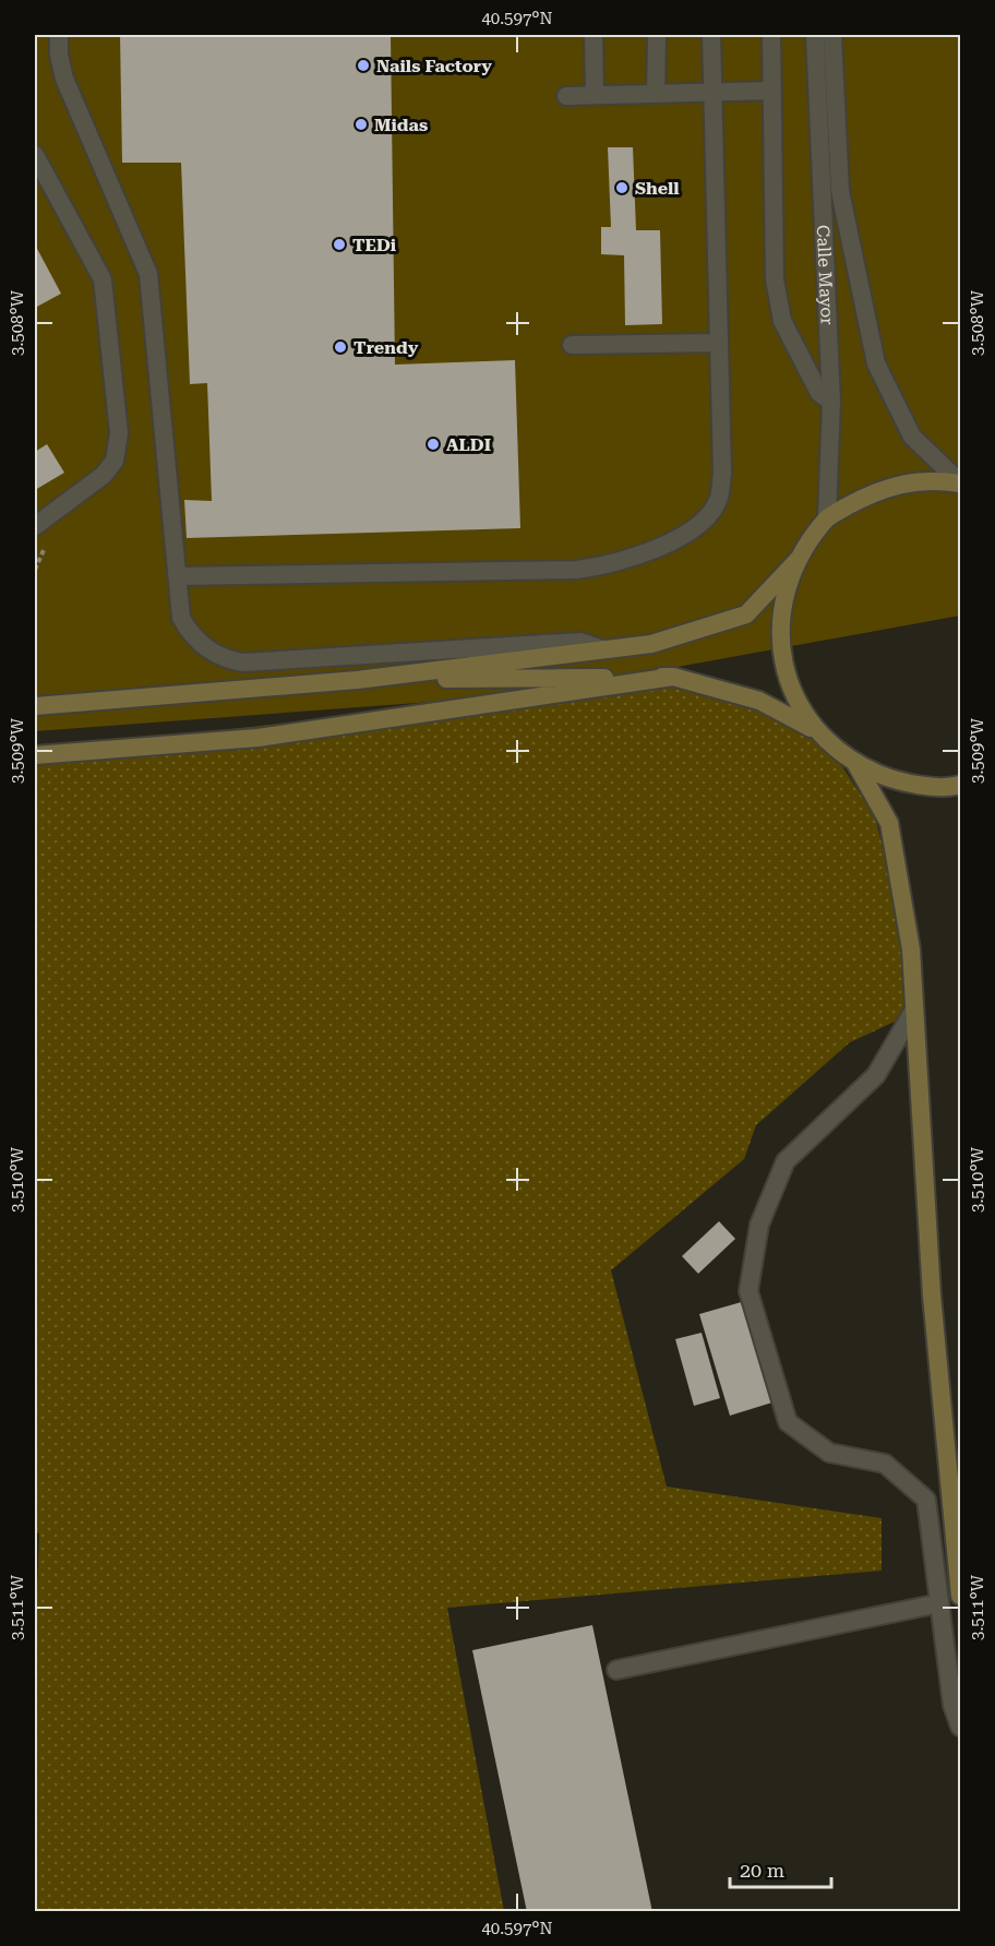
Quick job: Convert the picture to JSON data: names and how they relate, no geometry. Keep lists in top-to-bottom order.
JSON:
{
  "streets": {
    "street": ["Calle Mayor"]
  },
  "places": [
    "Nails Factory",
    "Midas",
    "Shell",
    "TEDi",
    "Trendy",
    "ALDI"
  ],
  "scale_bar": "20 m",
  "coordinates": [
    "40.597°N",
    "3.508°W",
    "3.509°W",
    "3.510°W",
    "3.511°W"
  ]
}
